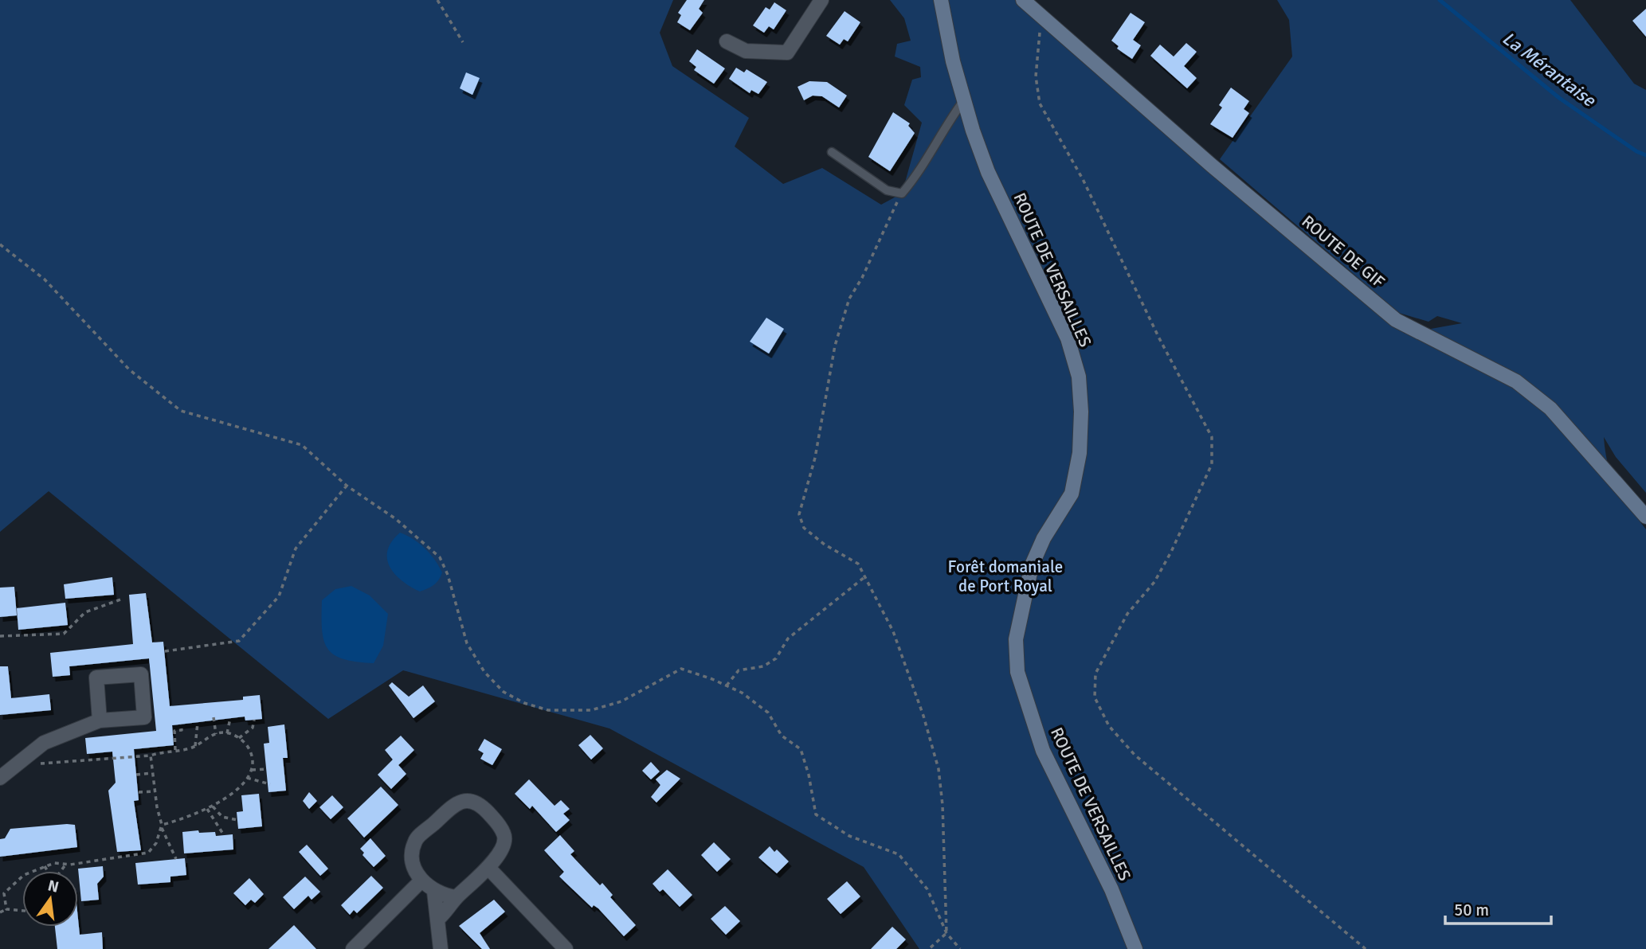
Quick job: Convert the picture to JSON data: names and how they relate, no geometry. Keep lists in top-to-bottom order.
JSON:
{
  "streets": {
    "main road": ["ROUTE DE GIF", "ROUTE DE VERSAILLES"]
  },
  "water": ["La Mérantaise"],
  "parks": ["Forêt domaniale de Port Royal"],
  "scale_bar": "50 m",
  "north": "top"
}
